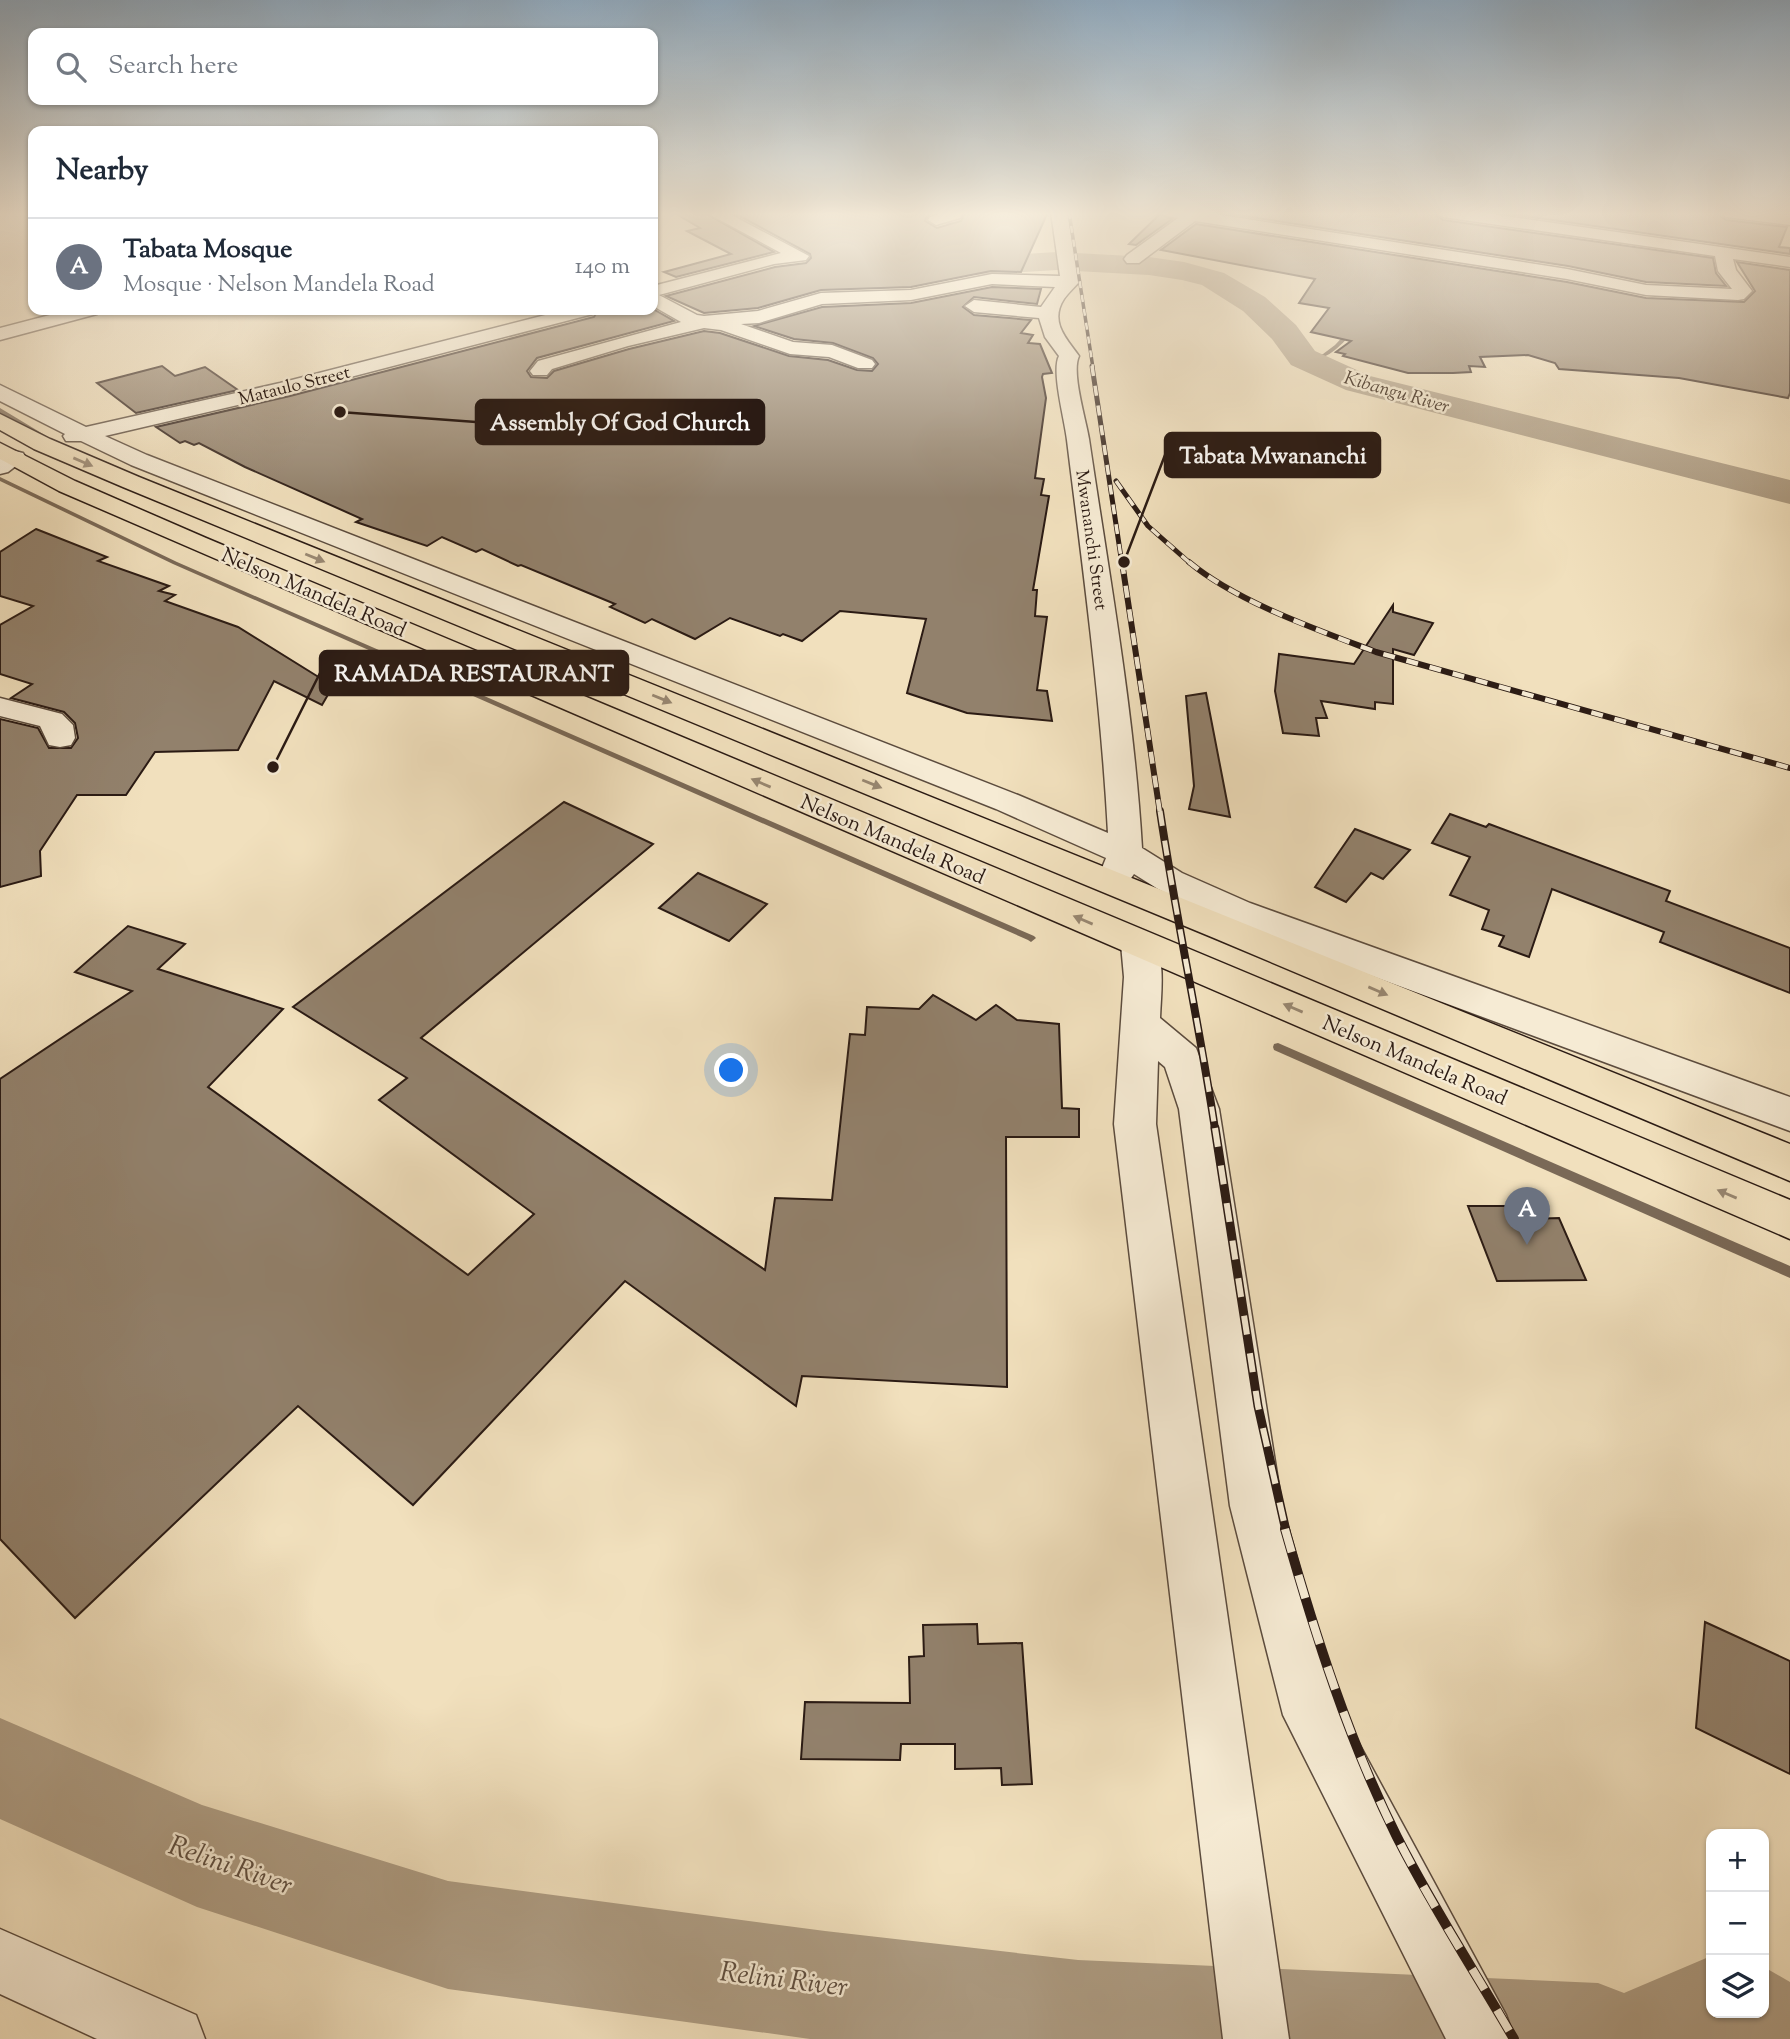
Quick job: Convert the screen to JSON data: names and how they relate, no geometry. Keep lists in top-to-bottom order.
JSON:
{
  "streets": {
    "main road": ["Nelson Mandela Road"],
    "street": ["Mataulo Street", "Mwananchi Street"]
  },
  "crossings": [
    ["Mataulo Street", "Nelson Mandela Road"],
    ["Mwananchi Street", "Nelson Mandela Road"]
  ],
  "water": ["Kibangu River", "Relini River"],
  "places": ["Assembly Of God Church", "Tabata Mwananchi", "RAMADA RESTAURANT"],
  "page": {
    "search": "Search here",
    "heading": "Nearby",
    "list": [
      {
        "mark": "A",
        "name": "Tabata Mosque",
        "note": "Mosque · Nelson Mandela Road",
        "value": "140 m"
      }
    ],
    "pins": "A",
    "map_buttons": ["+", "−"]
  }
}
